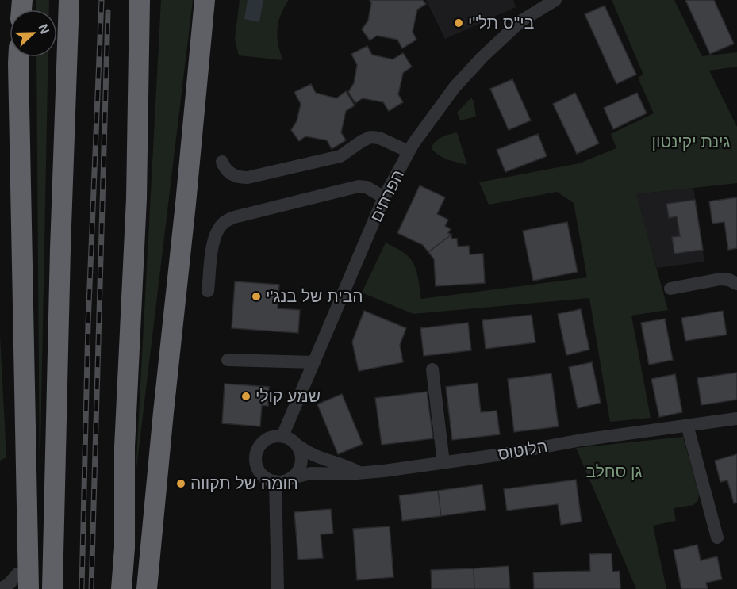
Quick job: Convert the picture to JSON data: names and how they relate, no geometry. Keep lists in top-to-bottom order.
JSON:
{
  "streets": {
    "street": ["הפרחים", "הלוטוס"]
  },
  "crossings": [
    ["הפרחים", "הלוטוס"]
  ],
  "parks": ["גינת יקינטון", "גן סחלב"],
  "places": [
    "בי\"ס תל\"י",
    "הבית של בנג'י",
    "שמע קולי",
    "חומה של תקווה"
  ],
  "north": "right"
}
